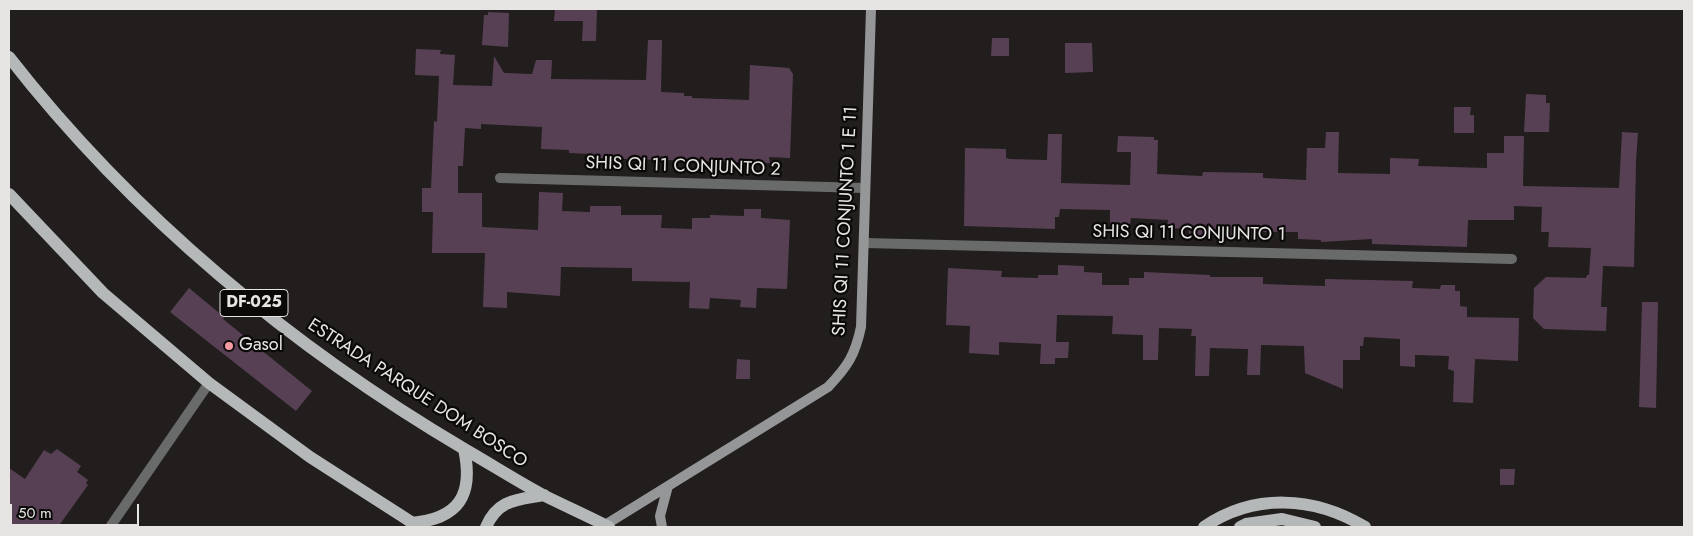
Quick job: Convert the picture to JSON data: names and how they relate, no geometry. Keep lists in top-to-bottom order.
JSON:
{
  "streets": {
    "main road": ["DF-025", "ESTRADA PARQUE DOM BOSCO"],
    "street": ["SHIS QI 11 CONJUNTO 2", "SHIS QI 11 CONJUNTO 1 E 11", "SHIS QI 11 CONJUNTO 1"]
  },
  "crossings": [
    ["SHIS QI 11 CONJUNTO 2", "SHIS QI 11 CONJUNTO 1 E 11"],
    ["SHIS QI 11 CONJUNTO 1 E 11", "SHIS QI 11 CONJUNTO 1"],
    ["SHIS QI 11 CONJUNTO 1 E 11", "ESTRADA PARQUE DOM BOSCO"]
  ],
  "places": ["Gasol"],
  "scale_bar": "50 m"
}
